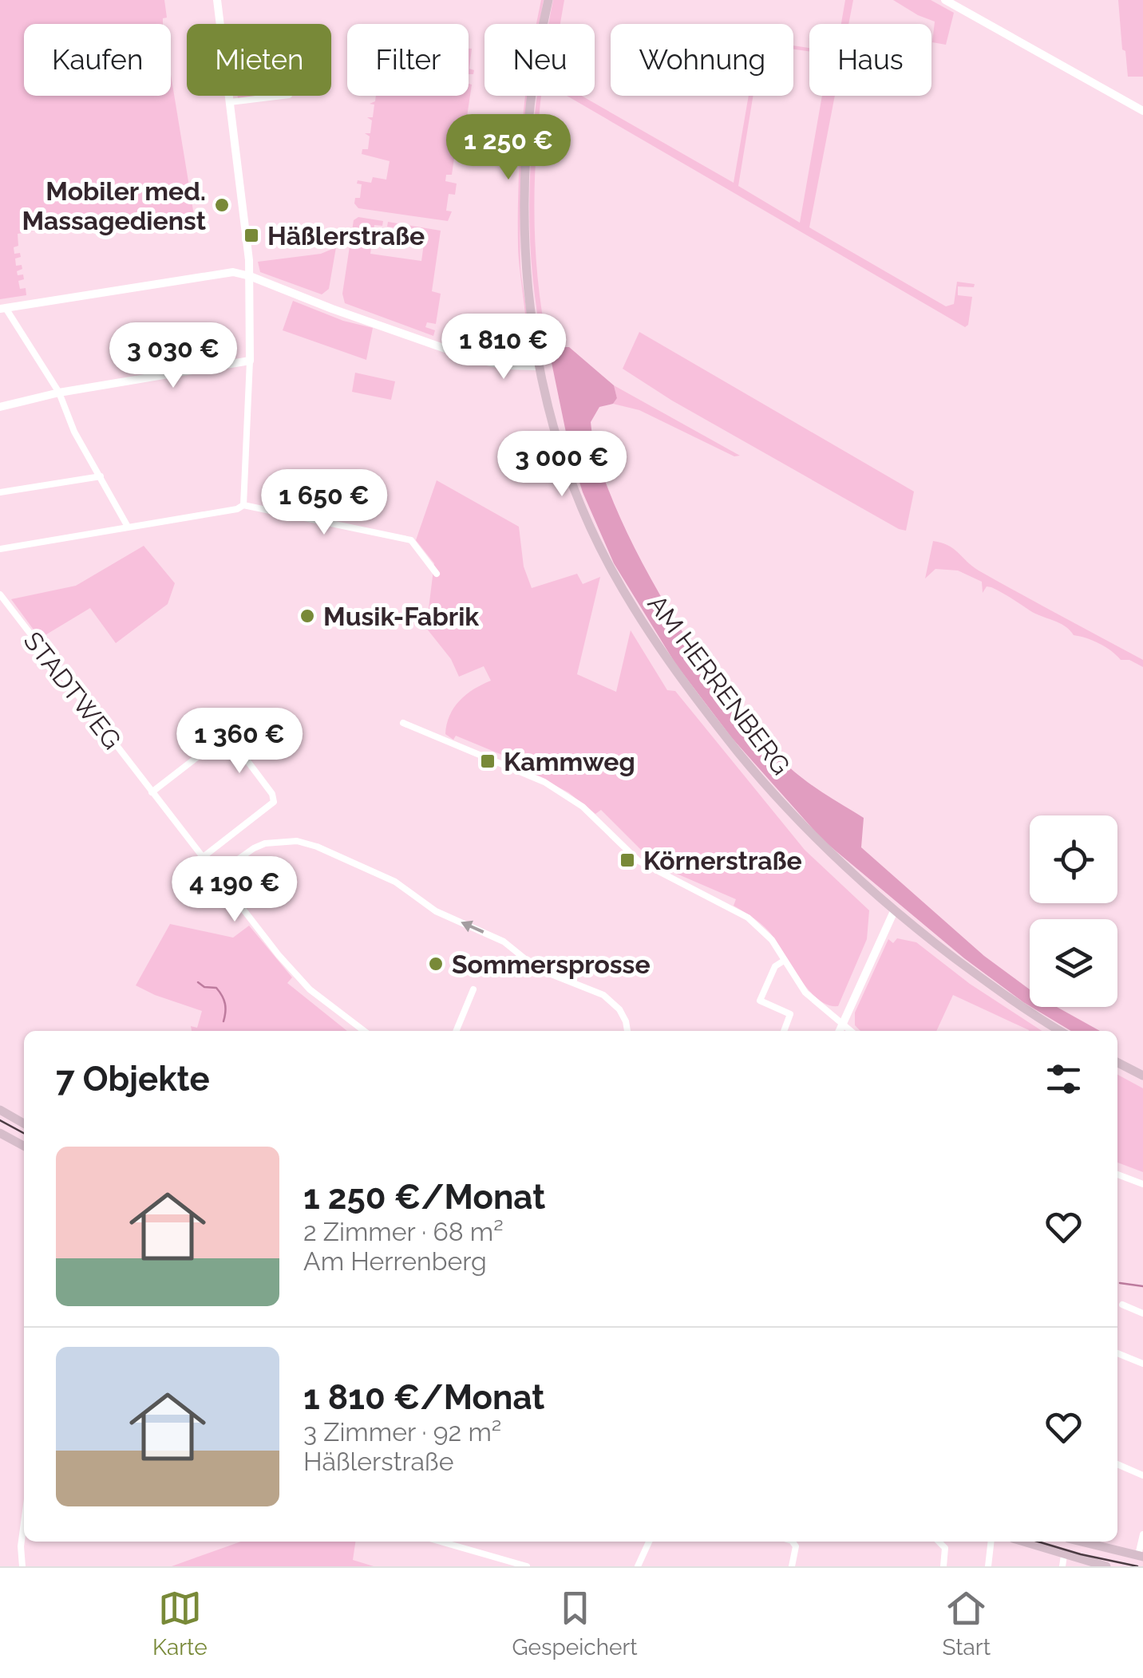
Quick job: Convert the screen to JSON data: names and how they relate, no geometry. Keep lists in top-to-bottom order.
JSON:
{
  "streets": {
    "main road": ["AM HERRENBERG"],
    "street": ["STADTWEG"]
  },
  "places": {
    "other": ["Mobiler med. Massagedienst", "Musik-Fabrik", "Sommersprosse"],
    "transit": ["Häßlerstraße", "Kammweg", "Körnerstraße"]
  },
  "page": {
    "chip": [
      "Kaufen",
      "Mieten",
      "Filter",
      "Neu",
      "Wohnung",
      "Haus"
    ],
    "price": [
      "1 250 €",
      "1 810 €",
      "3 030 €",
      "3 000 €",
      "1 650 €",
      "1 360 €",
      "4 190 €"
    ],
    "heading": "7 Objekte",
    "list": [
      {
        "name": "1 250 €/Monat",
        "note": "2 Zimmer · 68 m² · Am Herrenberg"
      },
      {
        "name": "1 810 €/Monat",
        "note": "3 Zimmer · 92 m² · Häßlerstraße"
      }
    ],
    "tabs": ["Karte", "Gespeichert", "Start"]
  }
}
